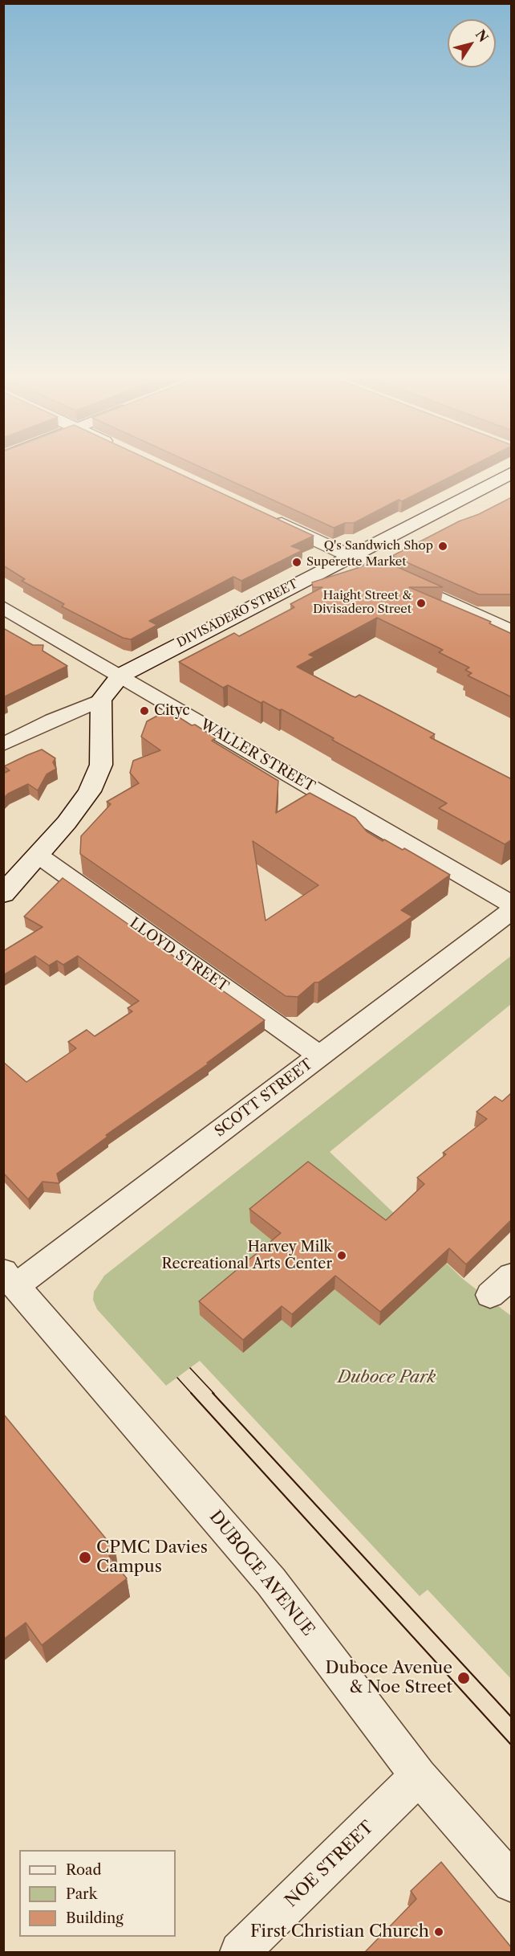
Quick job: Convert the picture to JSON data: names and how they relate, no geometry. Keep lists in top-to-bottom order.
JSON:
{
  "streets": {
    "main road": ["DIVISADERO STREET"],
    "street": [
      "WALLER STREET",
      "LLOYD STREET",
      "SCOTT STREET",
      "DUBOCE AVENUE",
      "NOE STREET"
    ]
  },
  "crossings": [
    ["DIVISADERO STREET", "WALLER STREET"],
    ["LLOYD STREET", "SCOTT STREET"],
    ["SCOTT STREET", "DUBOCE AVENUE"],
    ["DUBOCE AVENUE", "NOE STREET"]
  ],
  "parks": ["Duboce Park"],
  "places": [
    "Q's Sandwich Shop",
    "Superette Market",
    "Haight Street & Divisadero Street",
    "Cityc",
    "Harvey Milk Recreational Arts Center",
    "CPMC Davies Campus",
    "Duboce Avenue & Noe Street",
    "First Christian Church"
  ],
  "legend": ["Road", "Park", "Building"],
  "north": "top right"
}
